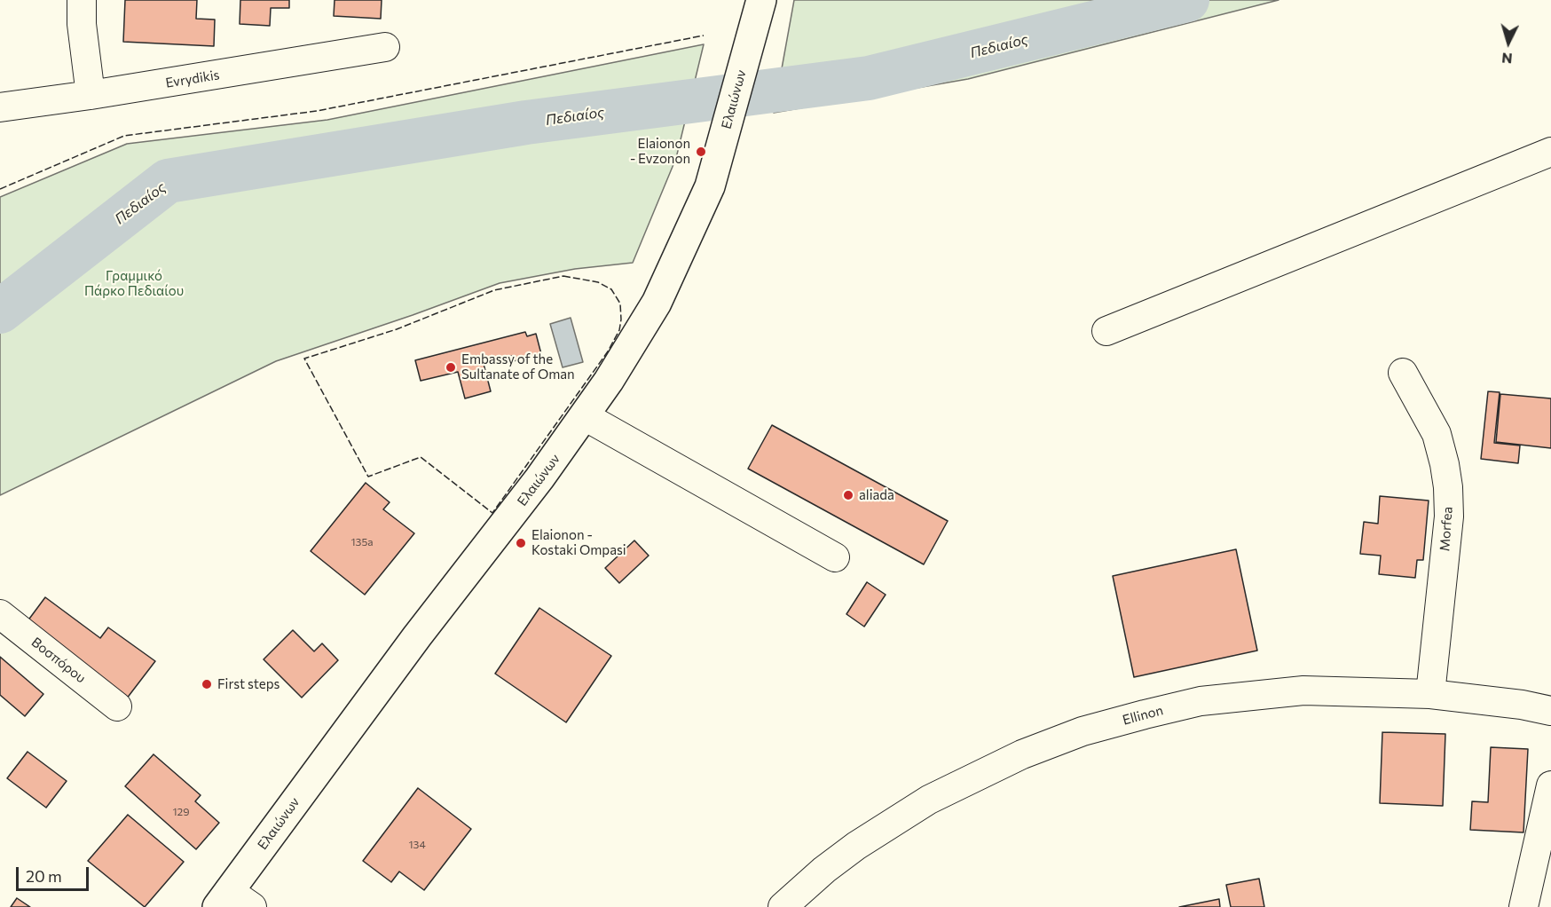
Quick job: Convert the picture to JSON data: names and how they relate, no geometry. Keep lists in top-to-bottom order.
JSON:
{
  "streets": {
    "main road": ["Ελαιώνων"],
    "street": [
      "Evrydikis",
      "Morfea",
      "Βοσπόρου",
      "Ellinon"
    ]
  },
  "crossings": [
    ["Morfea", "Ellinon"]
  ],
  "water": ["Πεδιαίος"],
  "parks": ["Γραμμικό Πάρκο Πεδιαίου"],
  "places": [
    "Elaionon - Evzonon",
    "Embassy of the Sultanate of Oman",
    "aliada",
    "Elaionon - Kostaki Ompasi",
    "First steps"
  ],
  "house_numbers": ["135a", "129", "134"],
  "scale_bar": "20 m",
  "north": "bottom"
}
